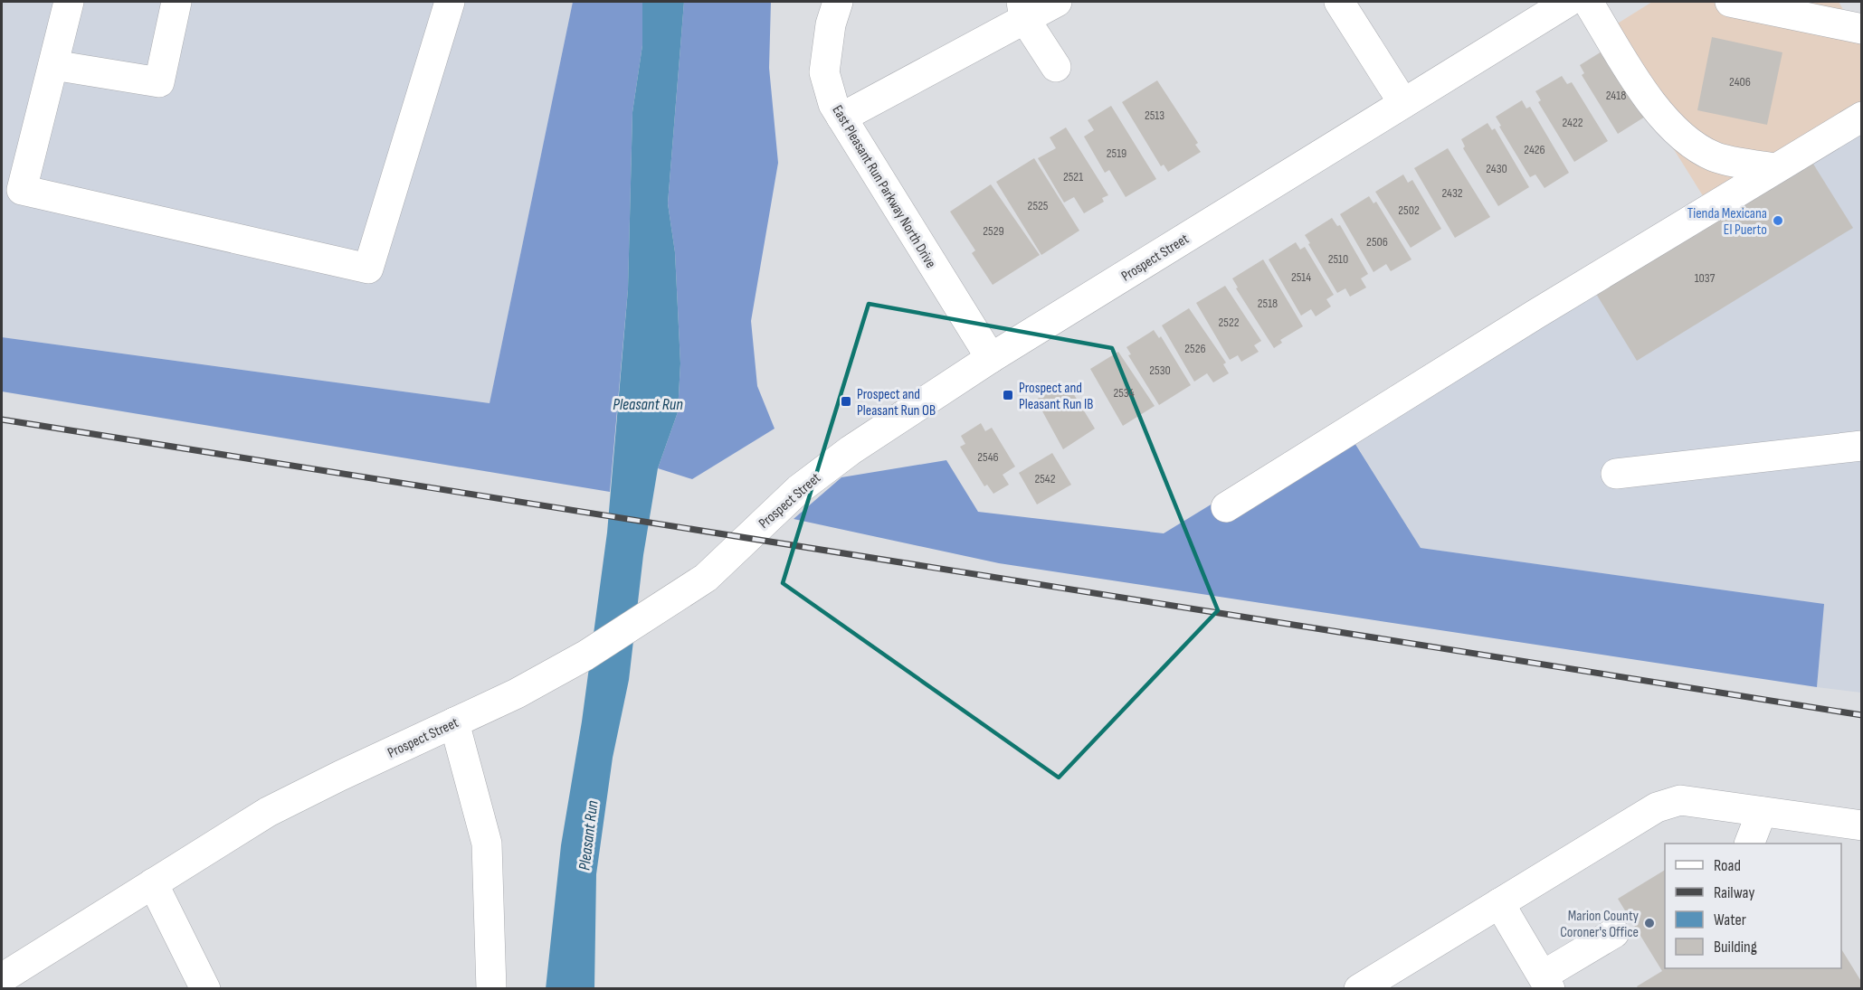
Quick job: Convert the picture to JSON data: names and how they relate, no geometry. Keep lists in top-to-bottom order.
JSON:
{
  "streets": {
    "main road": ["East Pleasant Run Parkway North Drive", "Prospect Street"]
  },
  "crossings": [
    ["East Pleasant Run Parkway North Drive", "Prospect Street"]
  ],
  "water": ["Pleasant Run"],
  "places": {
    "other": ["Tienda Mexicana El Puerto", "Marion County Coroner's Office"],
    "transit": ["Prospect and Pleasant Run IB", "Prospect and Pleasant Run OB"]
  },
  "house_numbers": [
    "2406",
    "2418",
    "2513",
    "2422",
    "2426",
    "2519",
    "2430",
    "2521",
    "2432",
    "2525",
    "2502",
    "2529",
    "2506",
    "2510",
    "2514",
    "1037",
    "2518",
    "2522",
    "2526",
    "2530",
    "2534",
    "2546",
    "2542"
  ],
  "legend": [
    "Road",
    "Railway",
    "Water",
    "Building"
  ]
}
